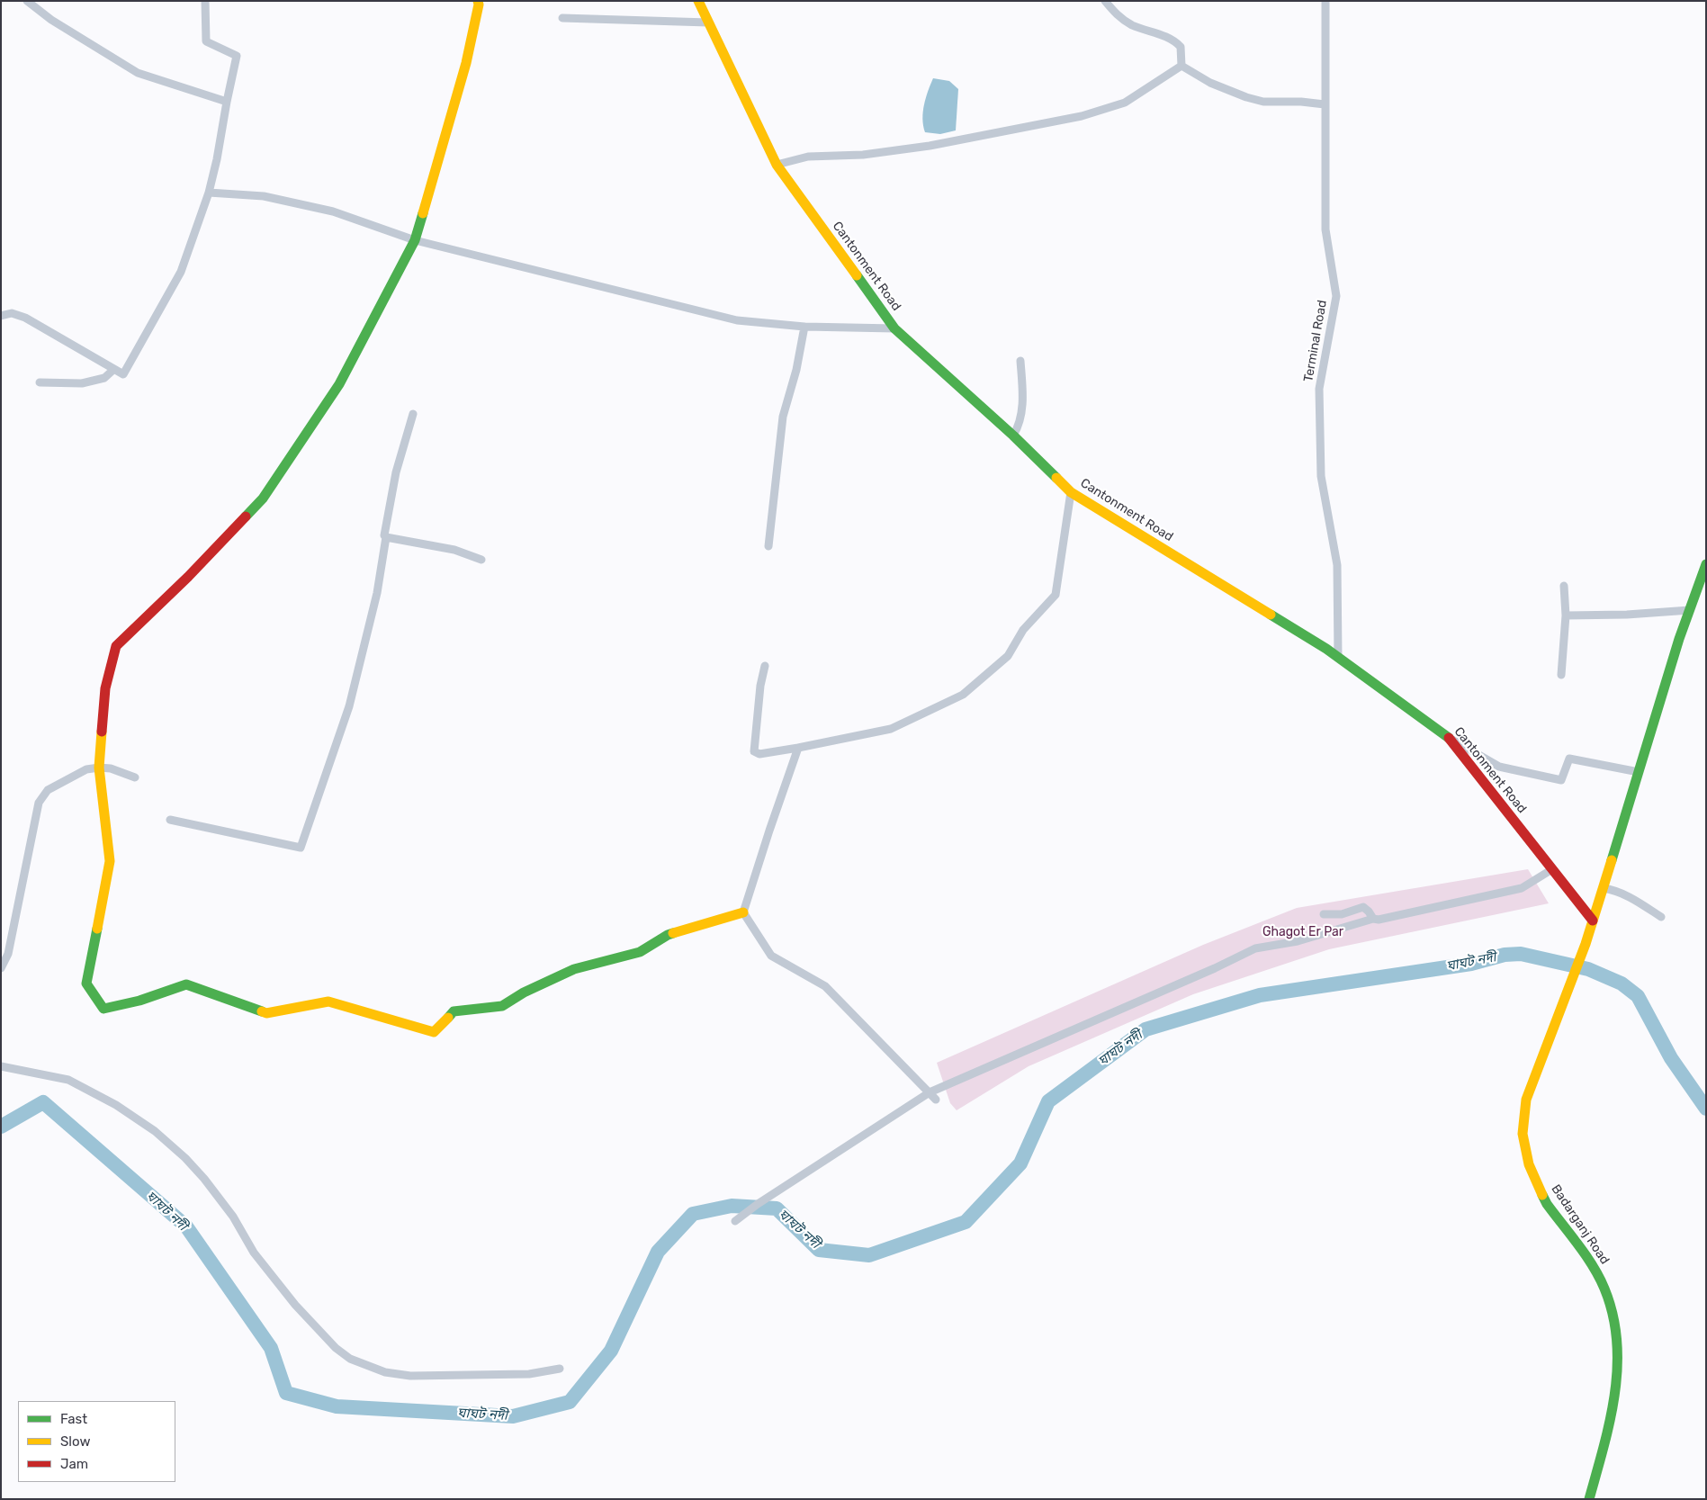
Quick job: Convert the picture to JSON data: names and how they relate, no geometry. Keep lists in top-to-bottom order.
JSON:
{
  "streets": {
    "street": ["Cantonment Road", "Terminal Road", "Badarganj Road"]
  },
  "crossings": [
    ["Cantonment Road", "Terminal Road"],
    ["Cantonment Road", "Badarganj Road"]
  ],
  "water": ["ঘাঘট নদী"],
  "parks": ["Ghagot Er Par"],
  "legend": ["Fast", "Slow", "Jam"]
}
